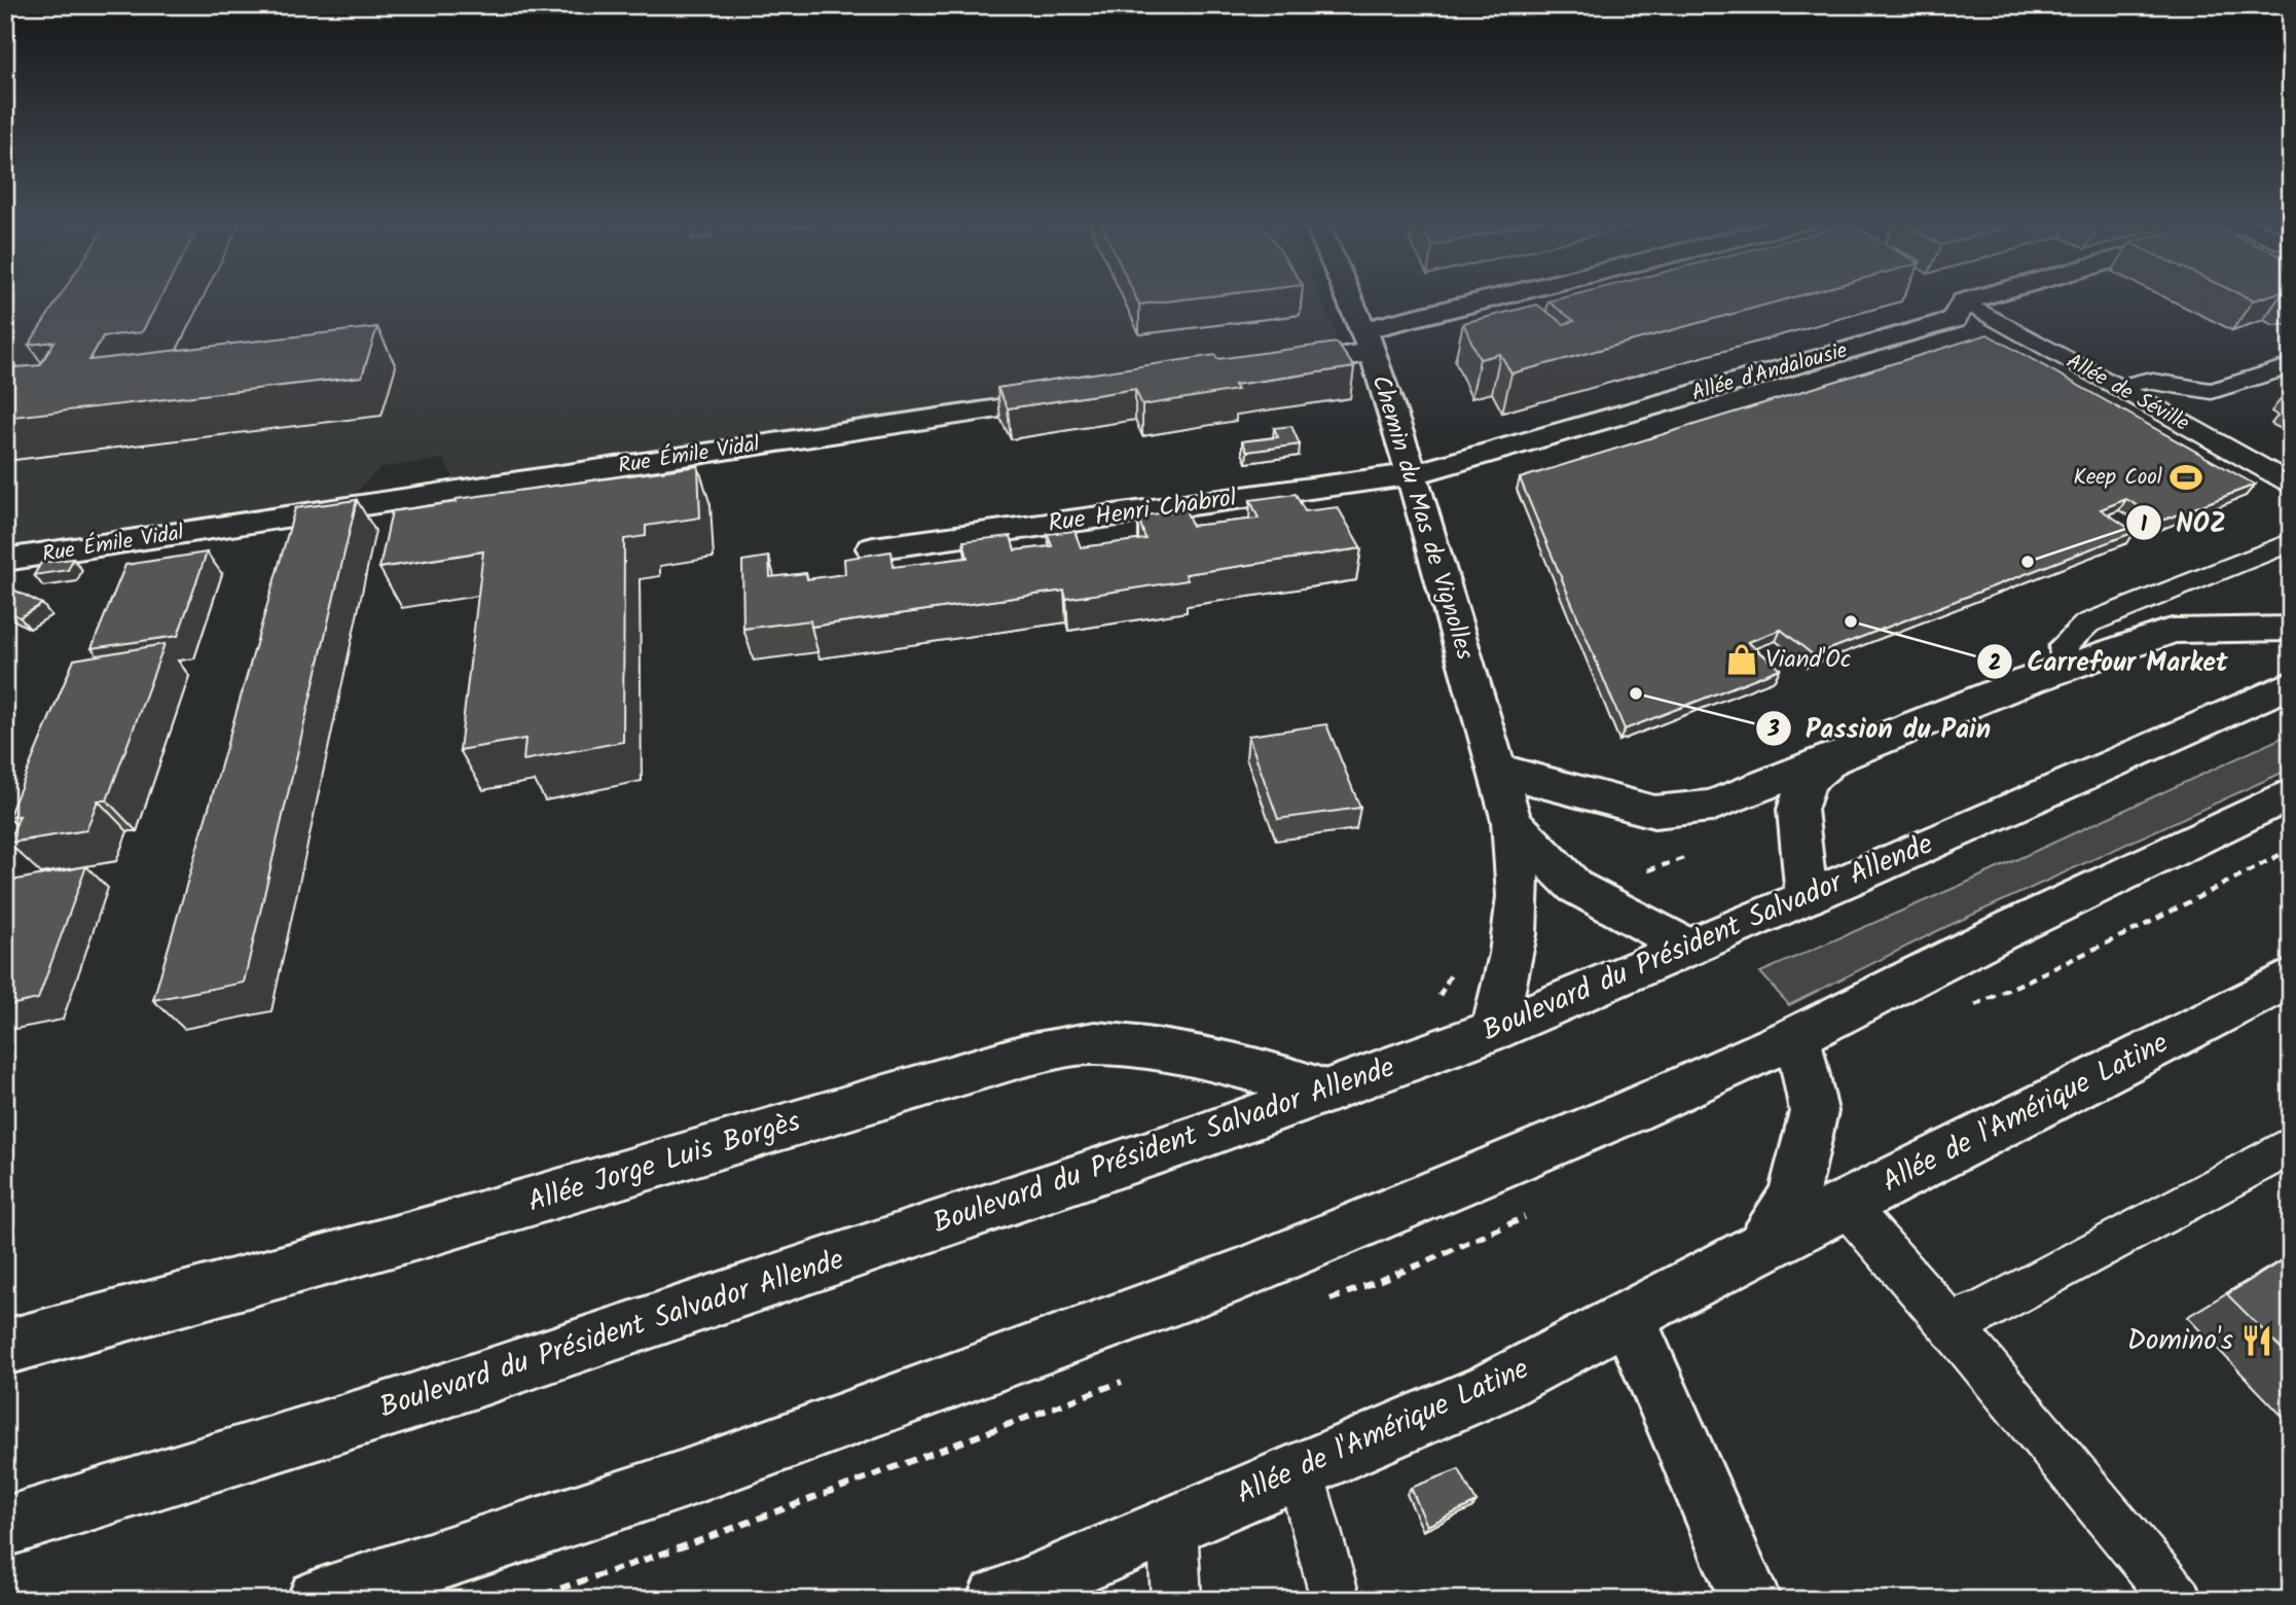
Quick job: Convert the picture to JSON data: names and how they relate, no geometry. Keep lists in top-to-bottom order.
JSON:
{
  "streets": {
    "street": [
      "Allée d'Andalousie",
      "Rue Émile Vidal",
      "Rue Henri Chabrol",
      "Chemin du Mas de Vignolles",
      "Boulevard du Président Salvador Allende",
      "Allée de l'Amérique Latine",
      "Allée Jorge Luis Borgès"
    ],
    "lane": ["Allée de Séville"]
  },
  "crossings": [
    ["Allée d'Andalousie", "Allée de Séville"],
    ["Allée d'Andalousie", "Rue Henri Chabrol"],
    ["Allée d'Andalousie", "Chemin du Mas de Vignolles"],
    ["Rue Henri Chabrol", "Chemin du Mas de Vignolles"],
    ["Chemin du Mas de Vignolles", "Boulevard du Président Salvador Allende"],
    ["Boulevard du Président Salvador Allende", "Allée Jorge Luis Borgès"]
  ],
  "places": {
    "sports": ["Keep Cool"],
    "other": ["NOZ", "Carrefour Market", "Passion du Pain"],
    "shop": ["Viand'Oc"],
    "restaurant": ["Domino's"]
  }
}
